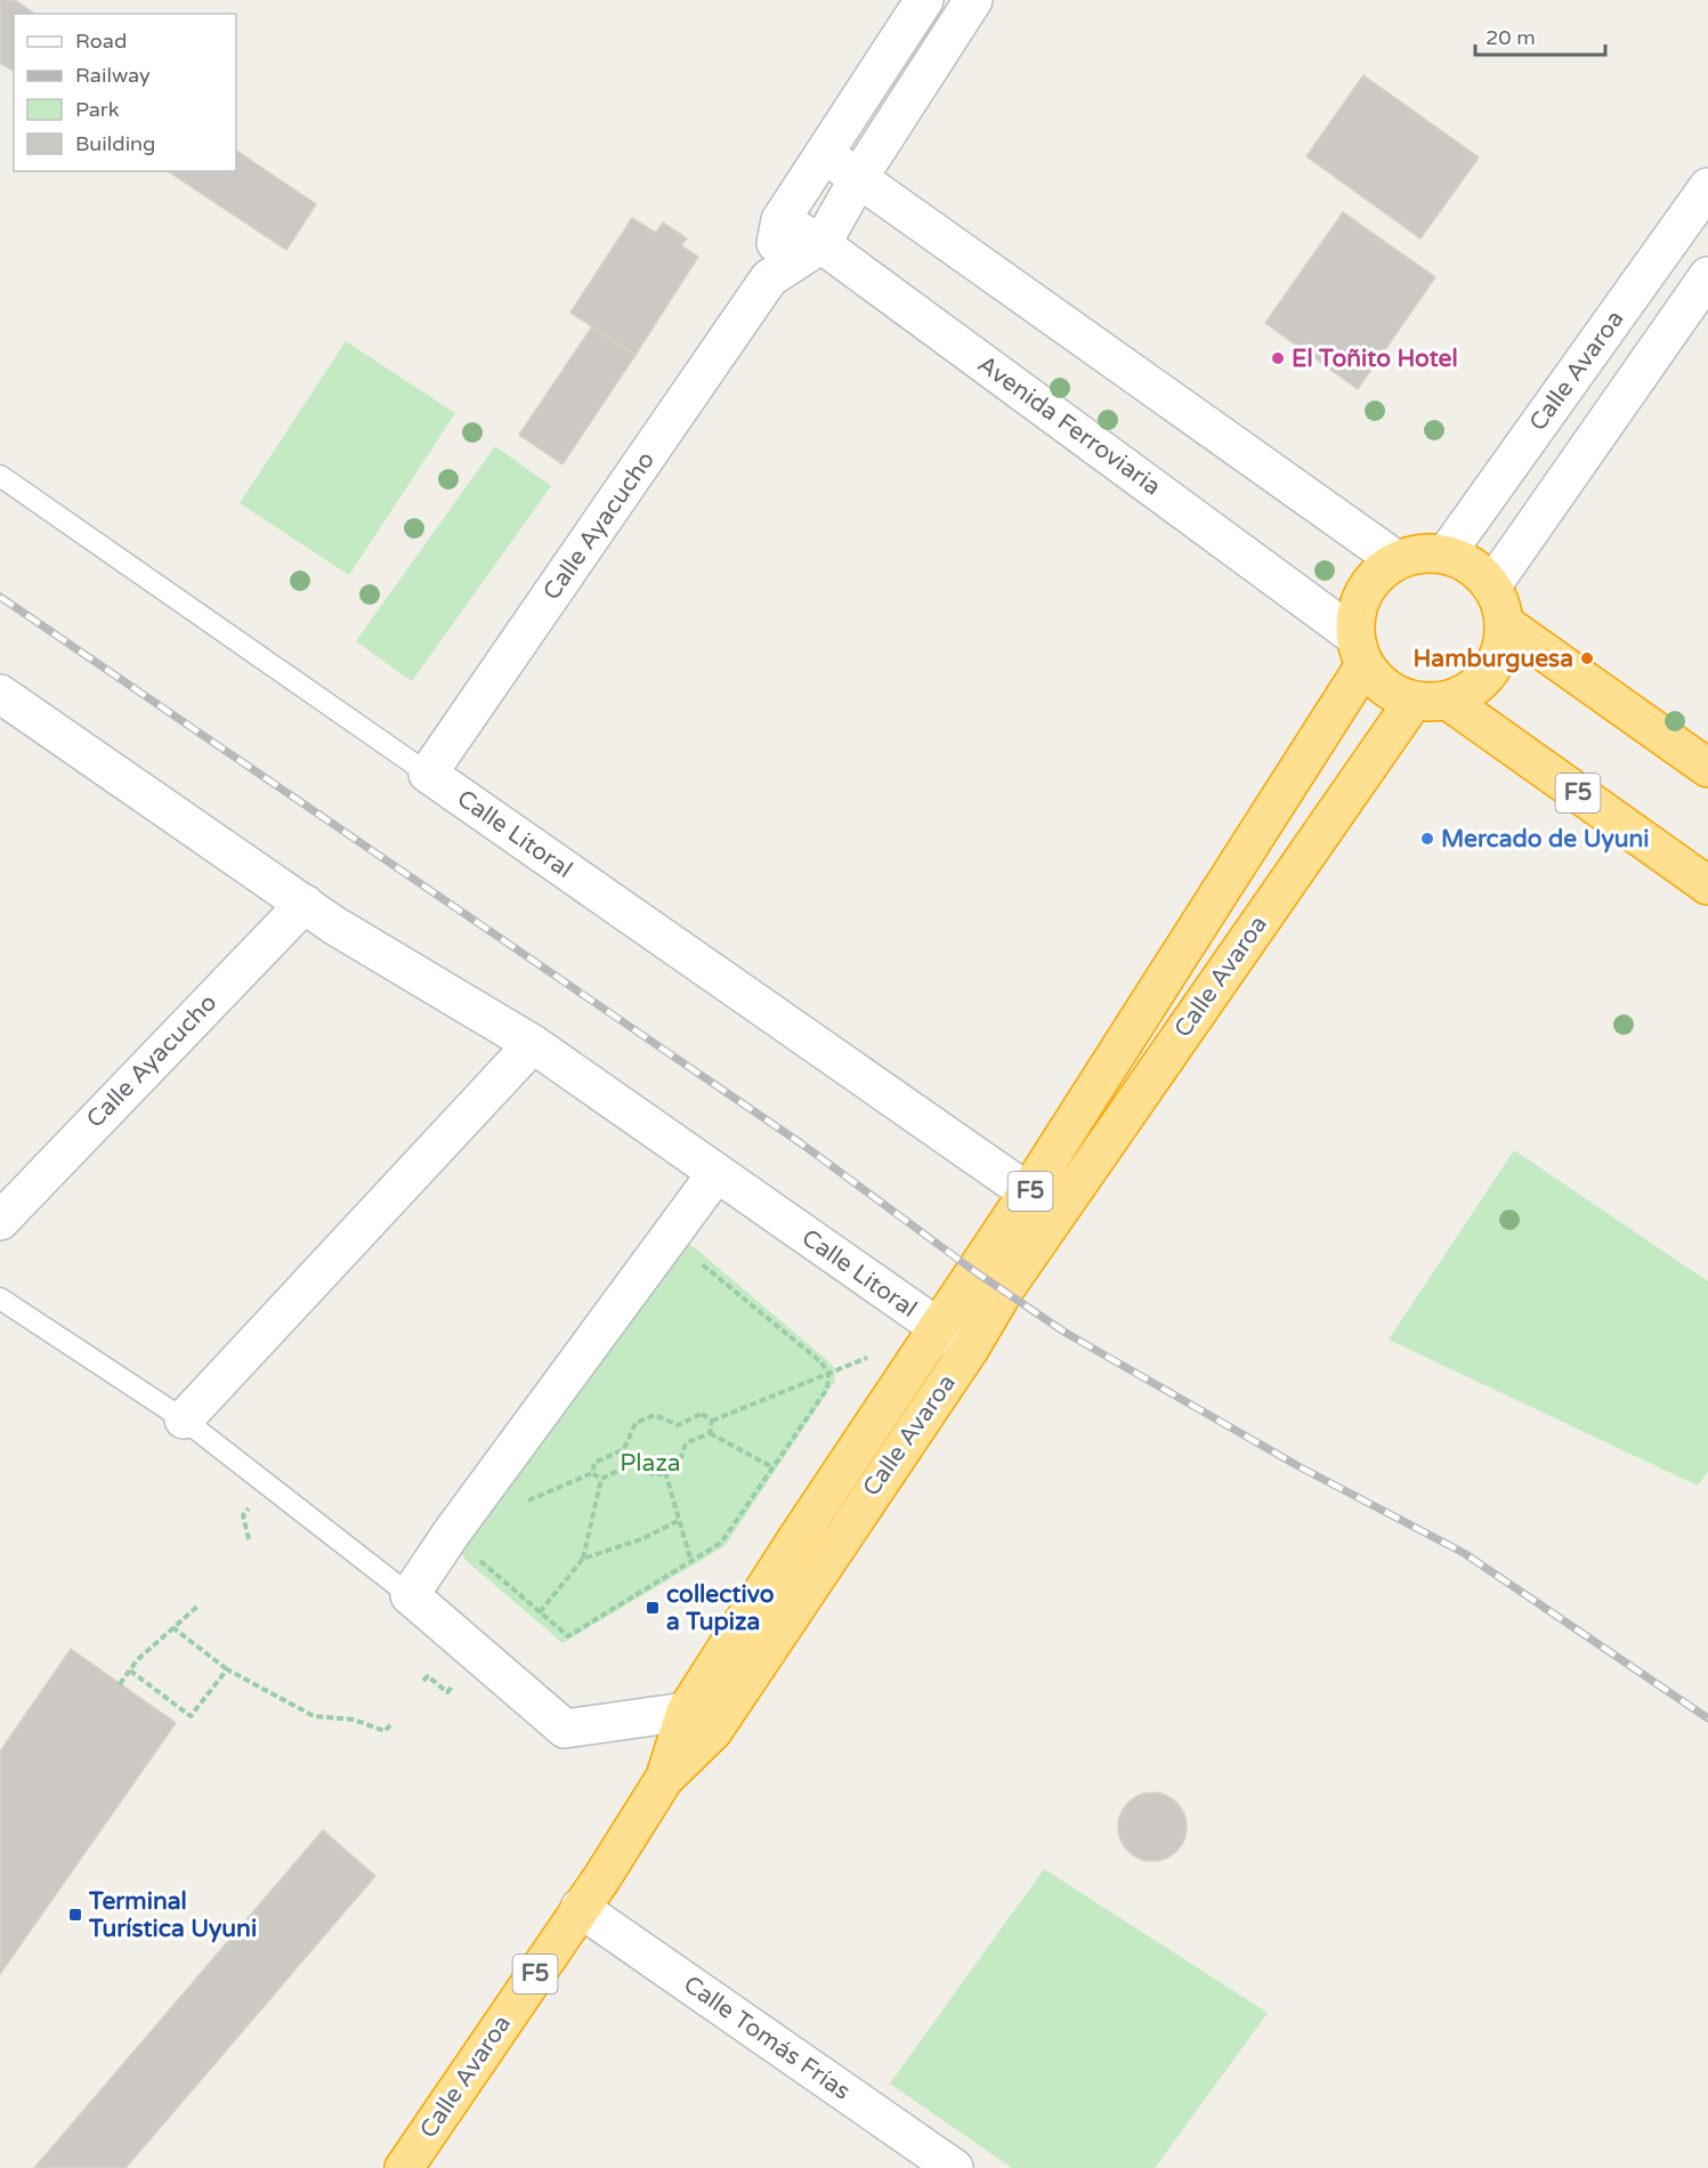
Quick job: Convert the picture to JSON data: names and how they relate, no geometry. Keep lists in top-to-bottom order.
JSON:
{
  "streets": {
    "highway": ["Calle Avaroa", "F5"],
    "street": [
      "Avenida Ferroviaria",
      "Calle Ayacucho",
      "Calle Litoral",
      "Calle Tomás Frías"
    ]
  },
  "crossings": [
    ["Calle Avaroa", "Avenida Ferroviaria"],
    ["Calle Avaroa", "F5"],
    ["Calle Avaroa", "Calle Litoral"],
    ["Calle Avaroa", "Calle Tomás Frías"],
    ["Avenida Ferroviaria", "Calle Ayacucho"],
    ["Avenida Ferroviaria", "F5"],
    ["Calle Ayacucho", "Calle Litoral"]
  ],
  "parks": ["Plaza"],
  "places": {
    "other": ["El Toñito Hotel", "Hamburguesa", "Mercado de Uyuni"],
    "transit": ["collectivo a Tupiza", "Terminal Turística Uyuni"]
  },
  "legend": [
    "Road",
    "Railway",
    "Park",
    "Building"
  ],
  "scale_bar": "20 m"
}
